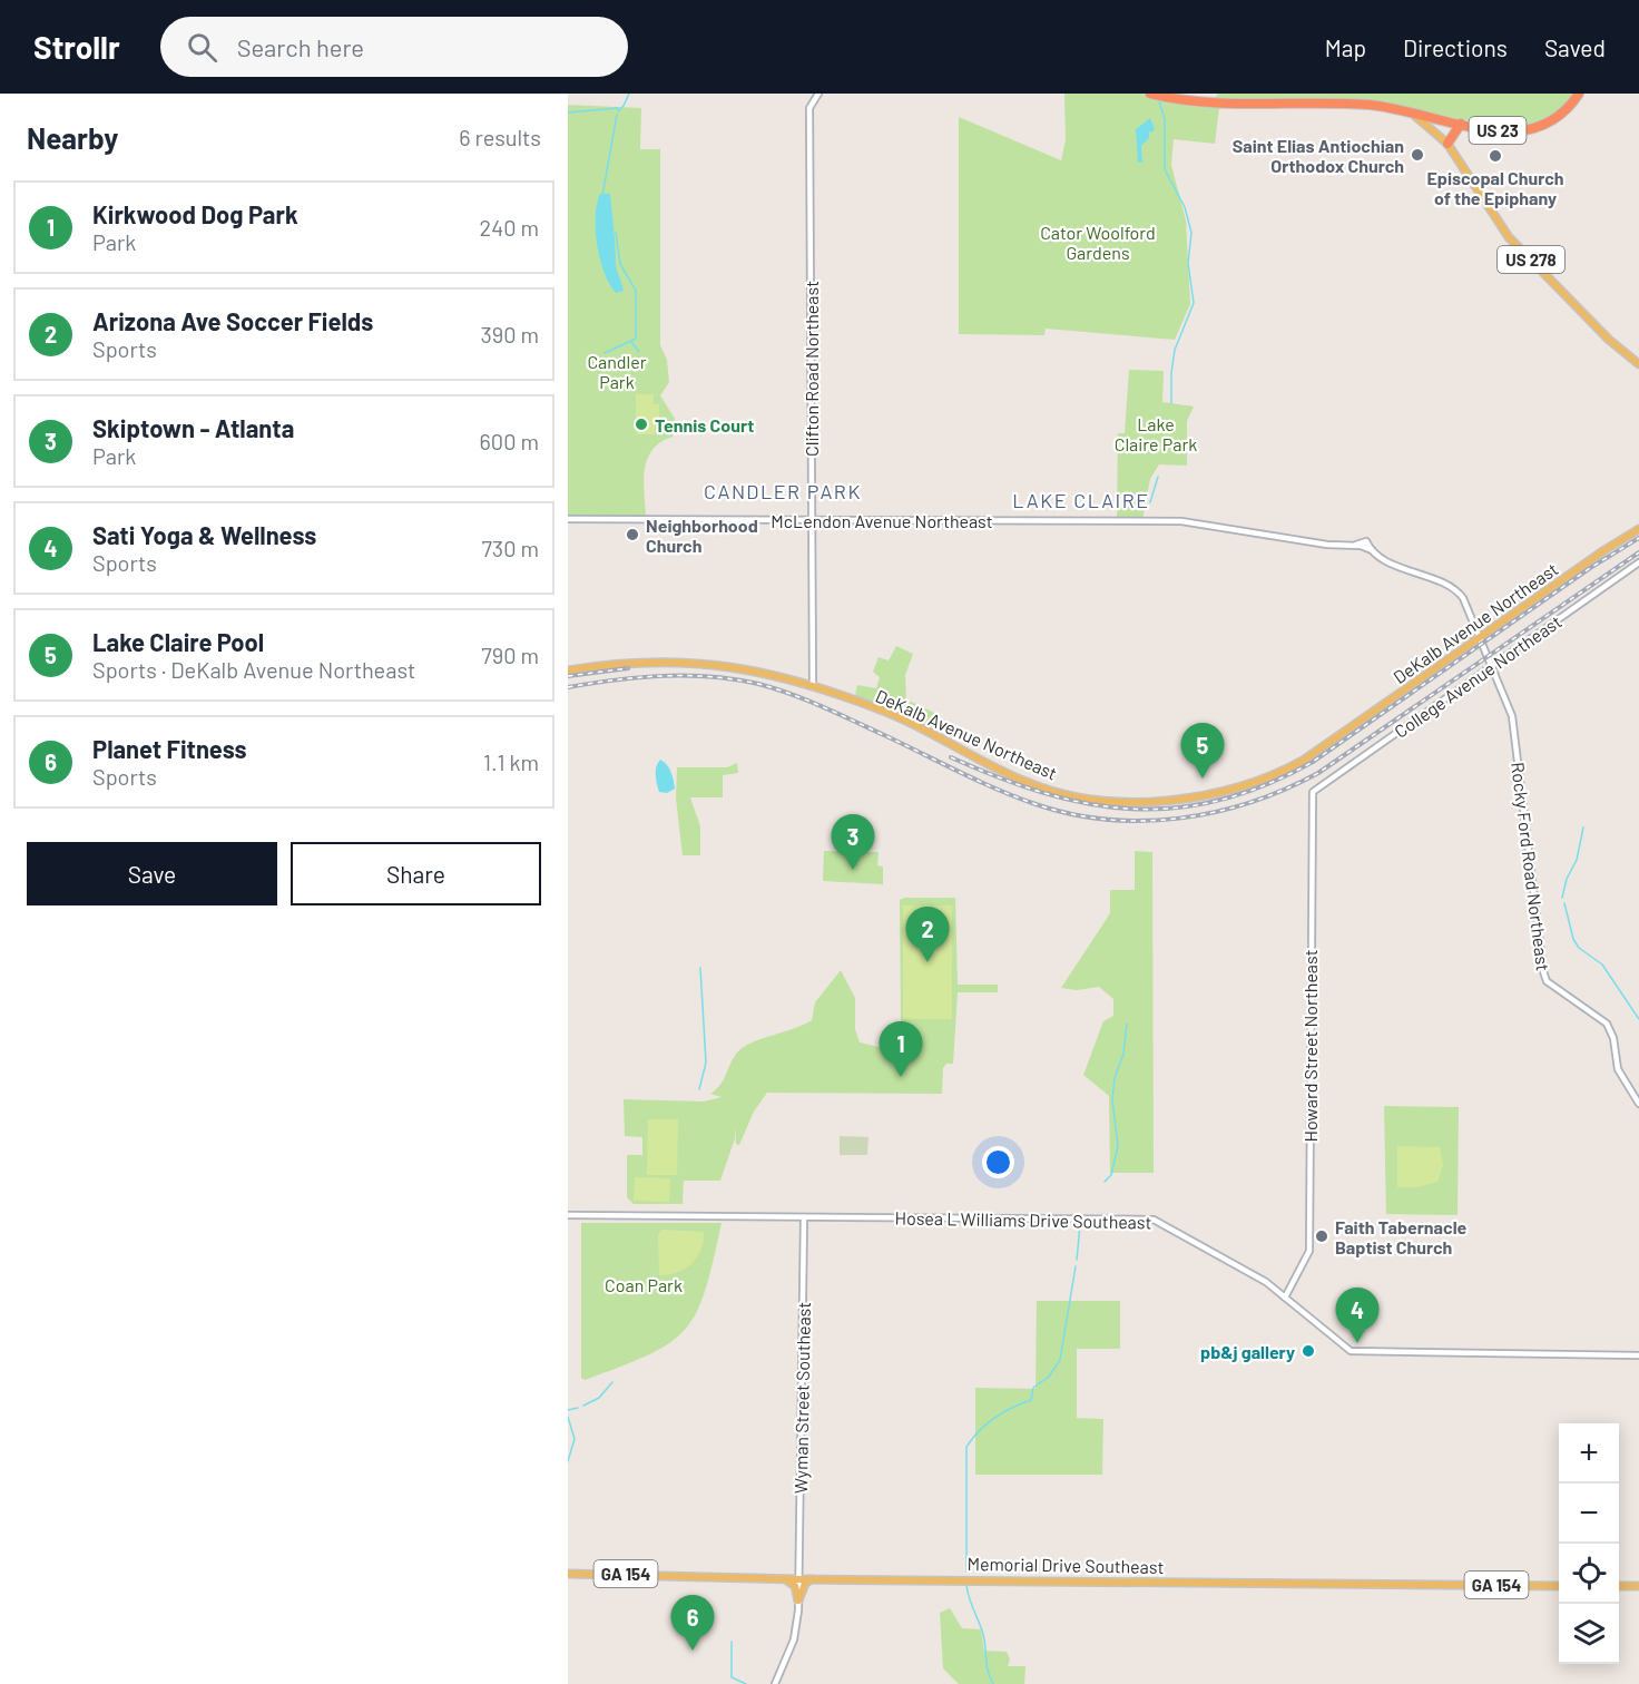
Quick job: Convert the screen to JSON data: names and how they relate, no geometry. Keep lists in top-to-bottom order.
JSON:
{
  "streets": {
    "highway": ["US 23"],
    "main road": [
      "US 278",
      "DeKalb Avenue Northeast",
      "Memorial Drive Southeast",
      "GA 154"
    ],
    "street": [
      "Clifton Road Northeast",
      "McLendon Avenue Northeast",
      "College Avenue Northeast",
      "Rocky Ford Road Northeast",
      "Howard Street Northeast",
      "Hosea L Williams Drive Southeast",
      "Wyman Street Southeast"
    ]
  },
  "crossings": [
    ["US 23", "US 278"],
    ["Clifton Road Northeast", "McLendon Avenue Northeast"],
    ["Clifton Road Northeast", "DeKalb Avenue Northeast"],
    ["McLendon Avenue Northeast", "Rocky Ford Road Northeast"],
    ["DeKalb Avenue Northeast", "Rocky Ford Road Northeast"],
    ["College Avenue Northeast", "Rocky Ford Road Northeast"],
    ["College Avenue Northeast", "Howard Street Northeast"],
    ["Howard Street Northeast", "Hosea L Williams Drive Southeast"],
    ["Hosea L Williams Drive Southeast", "Wyman Street Southeast"],
    ["Wyman Street Southeast", "Memorial Drive Southeast"]
  ],
  "districts": ["CANDLER PARK", "LAKE CLAIRE"],
  "parks": [
    "Cator Woolford Gardens",
    "Candler Park",
    "Lake Claire Park",
    "Coan Park"
  ],
  "places": [
    "Saint Elias Antiochian Orthodox Church",
    "Episcopal Church of the Epiphany",
    "Tennis Court",
    "Neighborhood Church",
    "Faith Tabernacle Baptist Church",
    "pb&j gallery"
  ],
  "page": {
    "header": "Strollr",
    "search": "Search here",
    "nav": ["Map", "Directions", "Saved"],
    "heading": ["Nearby", "6 results"],
    "list": [
      {
        "mark": "1",
        "name": "Kirkwood Dog Park",
        "note": "Park",
        "value": "240 m"
      },
      {
        "mark": "2",
        "name": "Arizona Ave Soccer Fields",
        "note": "Sports",
        "value": "390 m"
      },
      {
        "mark": "3",
        "name": "Skiptown - Atlanta",
        "note": "Park",
        "value": "600 m"
      },
      {
        "mark": "4",
        "name": "Sati Yoga & Wellness",
        "note": "Sports",
        "value": "730 m"
      },
      {
        "mark": "5",
        "name": "Lake Claire Pool",
        "note": "Sports · DeKalb Avenue Northeast",
        "value": "790 m"
      },
      {
        "mark": "6",
        "name": "Planet Fitness",
        "note": "Sports",
        "value": "1.1 km"
      }
    ],
    "pins": [
      "5",
      "3",
      "2",
      "1",
      "4",
      "6"
    ],
    "buttons": ["Save", "Share"],
    "map_buttons": ["+", "−"]
  }
}
